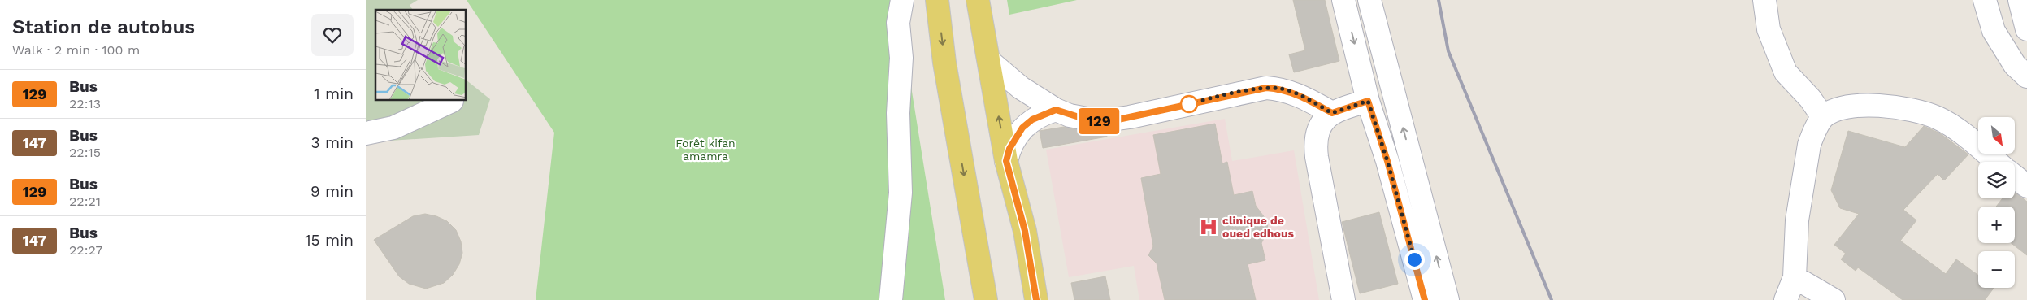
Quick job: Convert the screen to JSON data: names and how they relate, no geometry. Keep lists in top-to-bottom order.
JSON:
{
  "parks": ["Forêt kifan amamra"],
  "places": {
    "hospital": ["clinique de oued edhous"]
  },
  "lines": ["bus line 129"],
  "north": "bottom right",
  "page": {
    "heading": ["Station de autobus", "Walk · 2 min · 100 m"],
    "on_map": "129",
    "list": [
      {
        "mark": "129",
        "name": "Bus",
        "note": "22:13",
        "value": "1 min"
      },
      {
        "mark": "147",
        "name": "Bus",
        "note": "22:15",
        "value": "3 min"
      },
      {
        "mark": "129",
        "name": "Bus",
        "note": "22:21",
        "value": "9 min"
      },
      {
        "mark": "147",
        "name": "Bus",
        "note": "22:27",
        "value": "15 min"
      }
    ],
    "map_buttons": ["+", "−"]
  }
}
